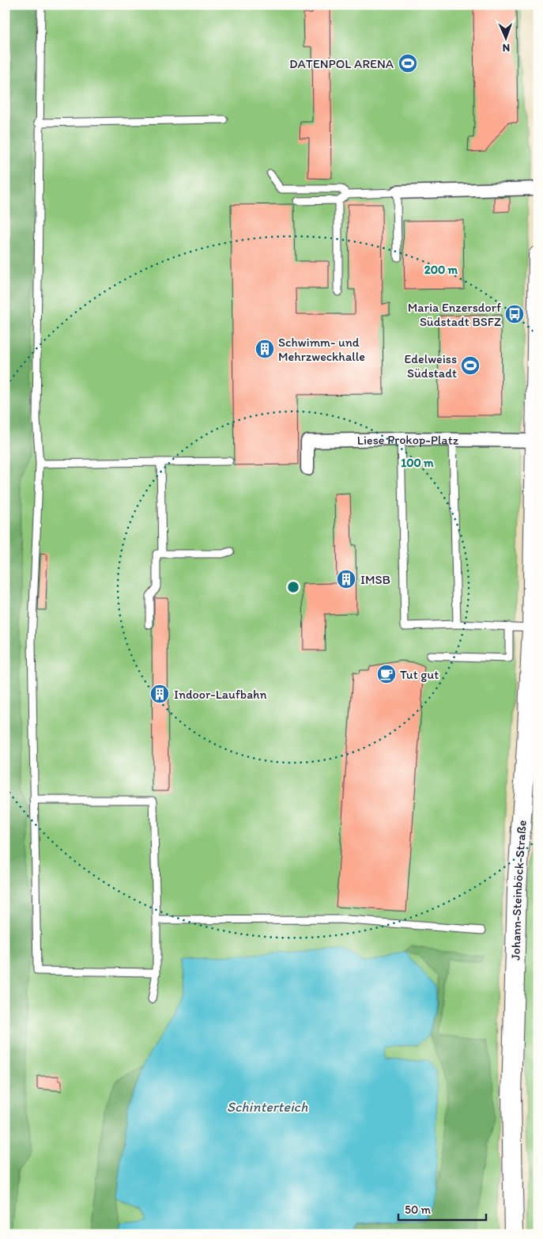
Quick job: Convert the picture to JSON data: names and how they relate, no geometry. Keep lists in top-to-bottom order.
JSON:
{
  "streets": {
    "street": ["Liese Prokop-Platz", "Johann-Steinböck-Straße"]
  },
  "crossings": [
    ["Liese Prokop-Platz", "Johann-Steinböck-Straße"]
  ],
  "water": ["Schinterteich"],
  "places": {
    "sports": ["DATENPOL ARENA", "Edelweiss Südstadt"],
    "bus stop": ["Maria Enzersdorf Südstadt BSFZ"],
    "building": ["Schwimm- und Mehrzweckhalle", "IMSB", "Indoor-Laufbahn"],
    "cafe": ["Tut gut"]
  },
  "scale_bar": "50 m",
  "north": "bottom",
  "rings": ["200 m", "100 m"]
}
